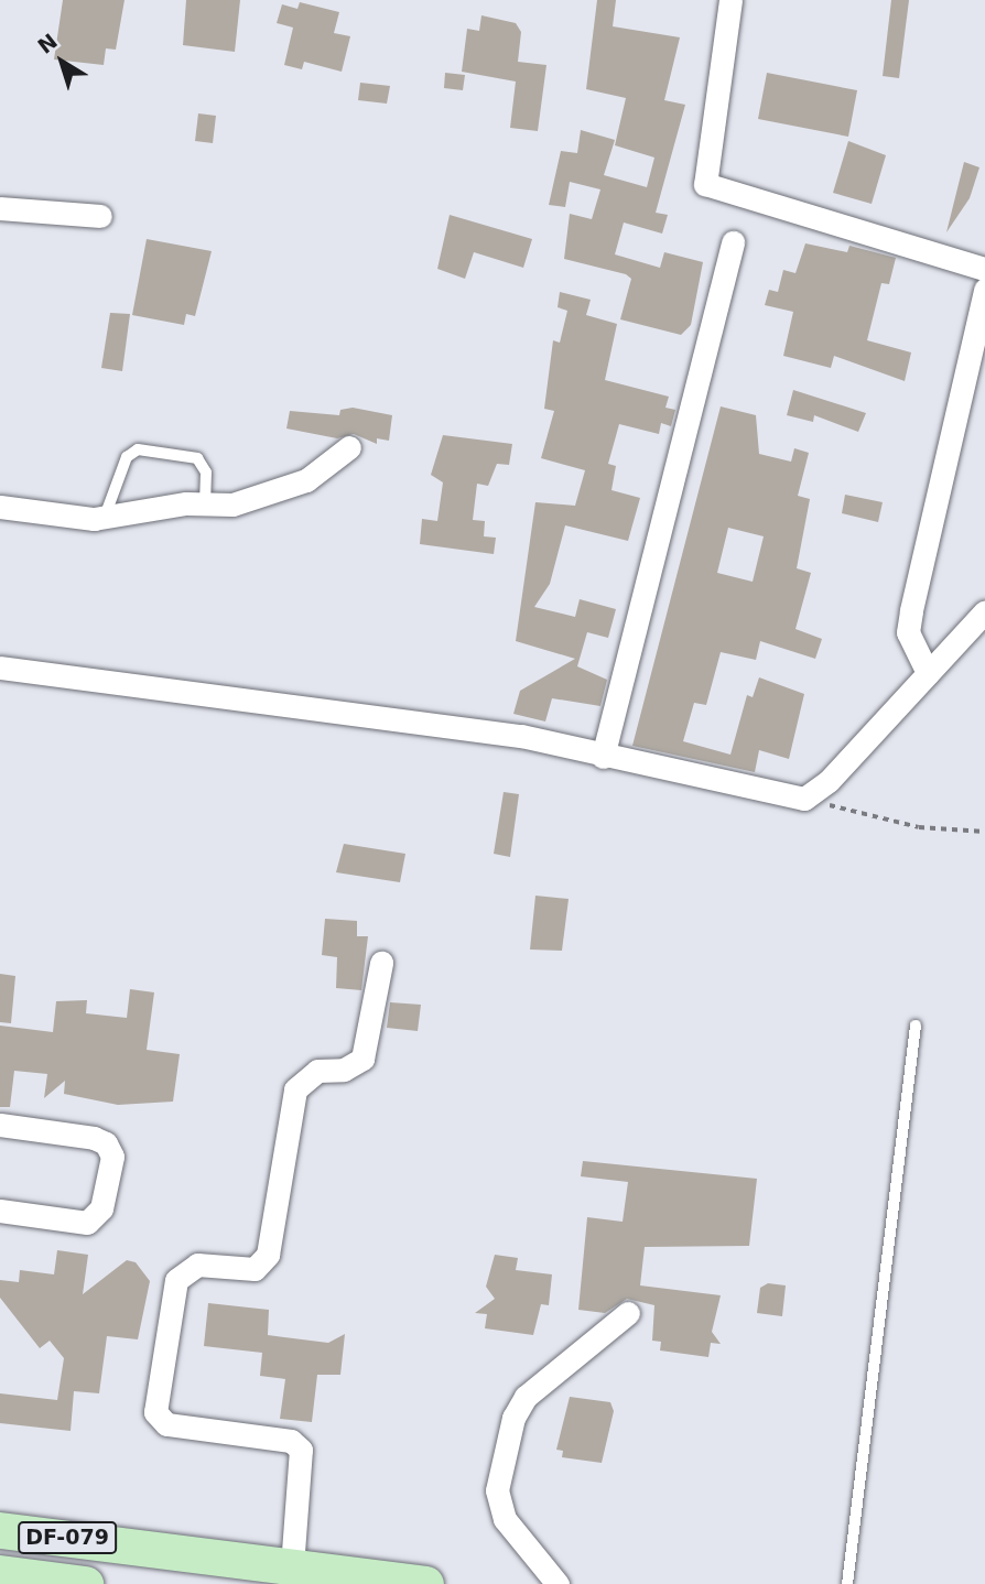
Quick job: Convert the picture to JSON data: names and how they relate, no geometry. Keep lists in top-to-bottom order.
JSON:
{
  "streets": {
    "main road": ["DF-079"]
  },
  "north": "top left"
}
